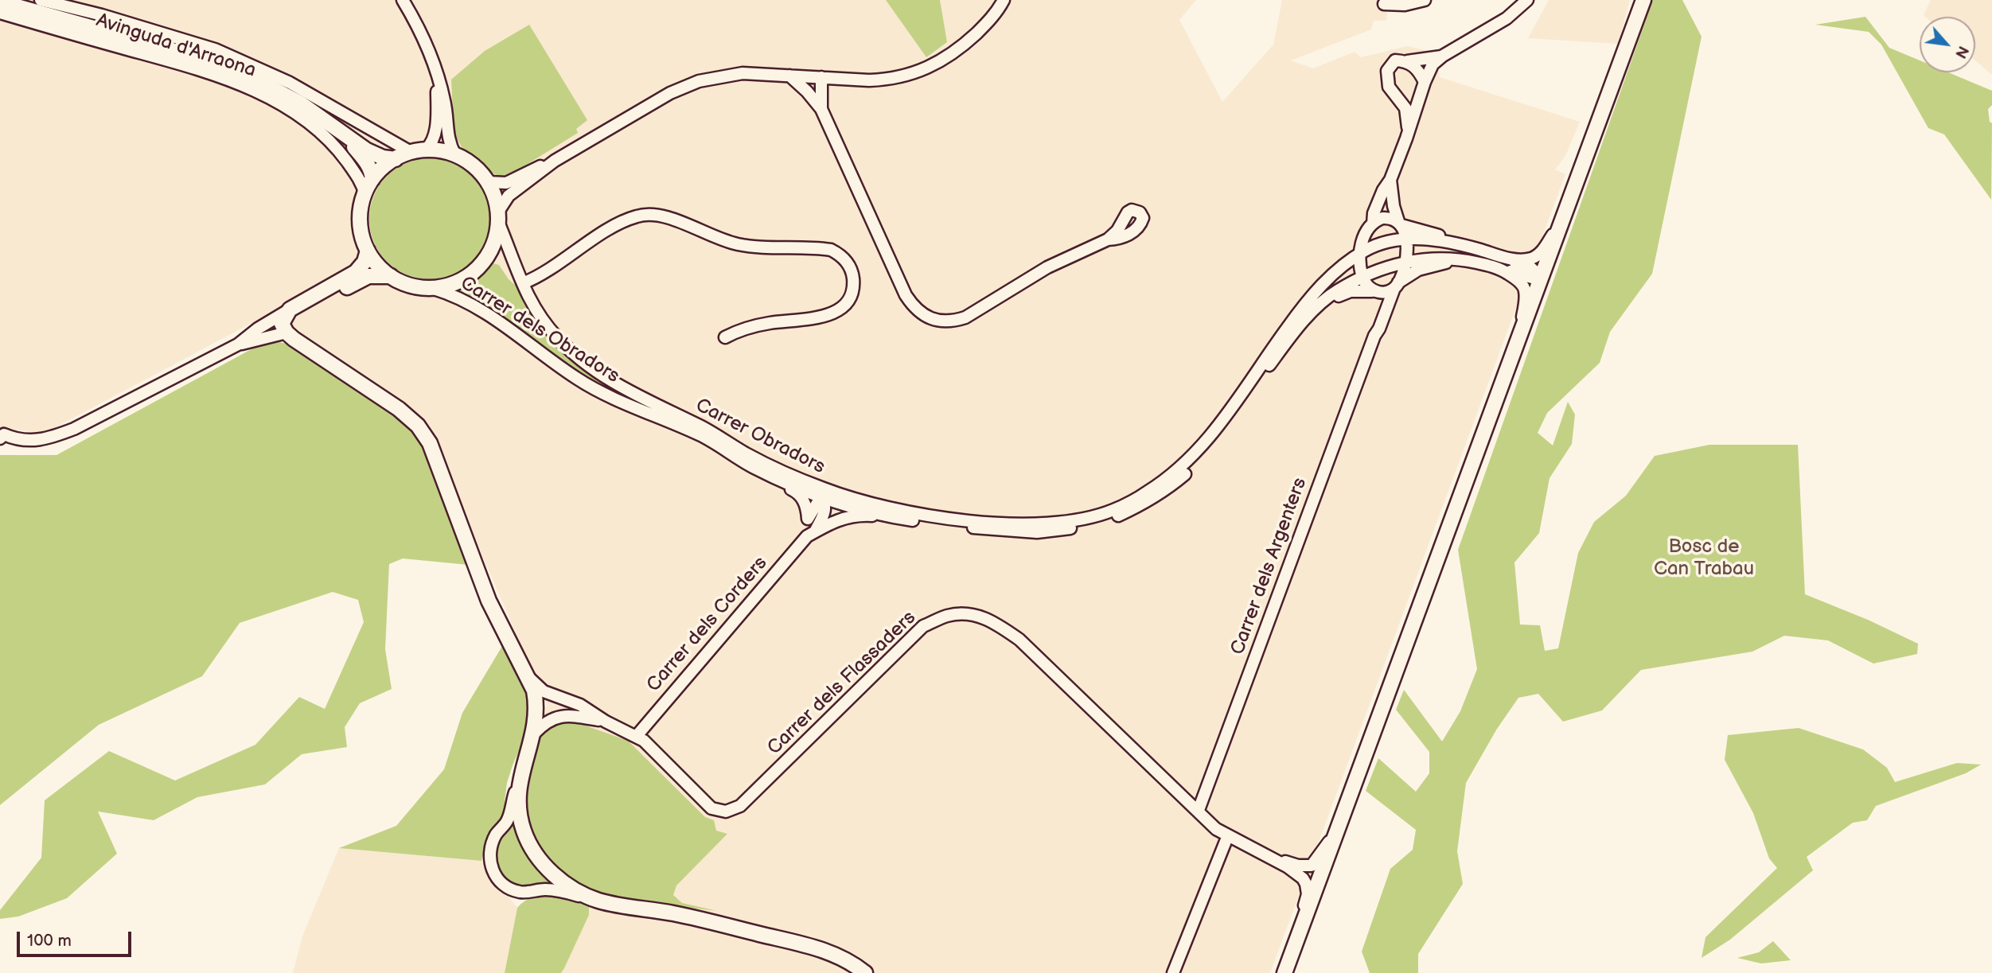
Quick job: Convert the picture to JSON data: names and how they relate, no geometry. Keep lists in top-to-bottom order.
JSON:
{
  "streets": {
    "main road": ["Avinguda d'Arraona"],
    "street": [
      "Carrer dels Obradors",
      "Carrer Obradors",
      "Carrer dels Argenters",
      "Carrer dels Corders",
      "Carrer dels Flassaders"
    ]
  },
  "crossings": [
    ["Avinguda d'Arraona", "Carrer dels Obradors"],
    ["Avinguda d'Arraona", "Carrer Obradors"],
    ["Carrer dels Obradors", "Carrer Obradors"],
    ["Carrer dels Obradors", "Carrer dels Argenters"],
    ["Carrer dels Obradors", "Carrer dels Corders"],
    ["Carrer dels Argenters", "Carrer dels Flassaders"],
    ["Carrer dels Corders", "Carrer dels Flassaders"]
  ],
  "parks": ["Bosc de Can Trabau"],
  "scale_bar": "100 m",
  "north": "bottom right"
}
